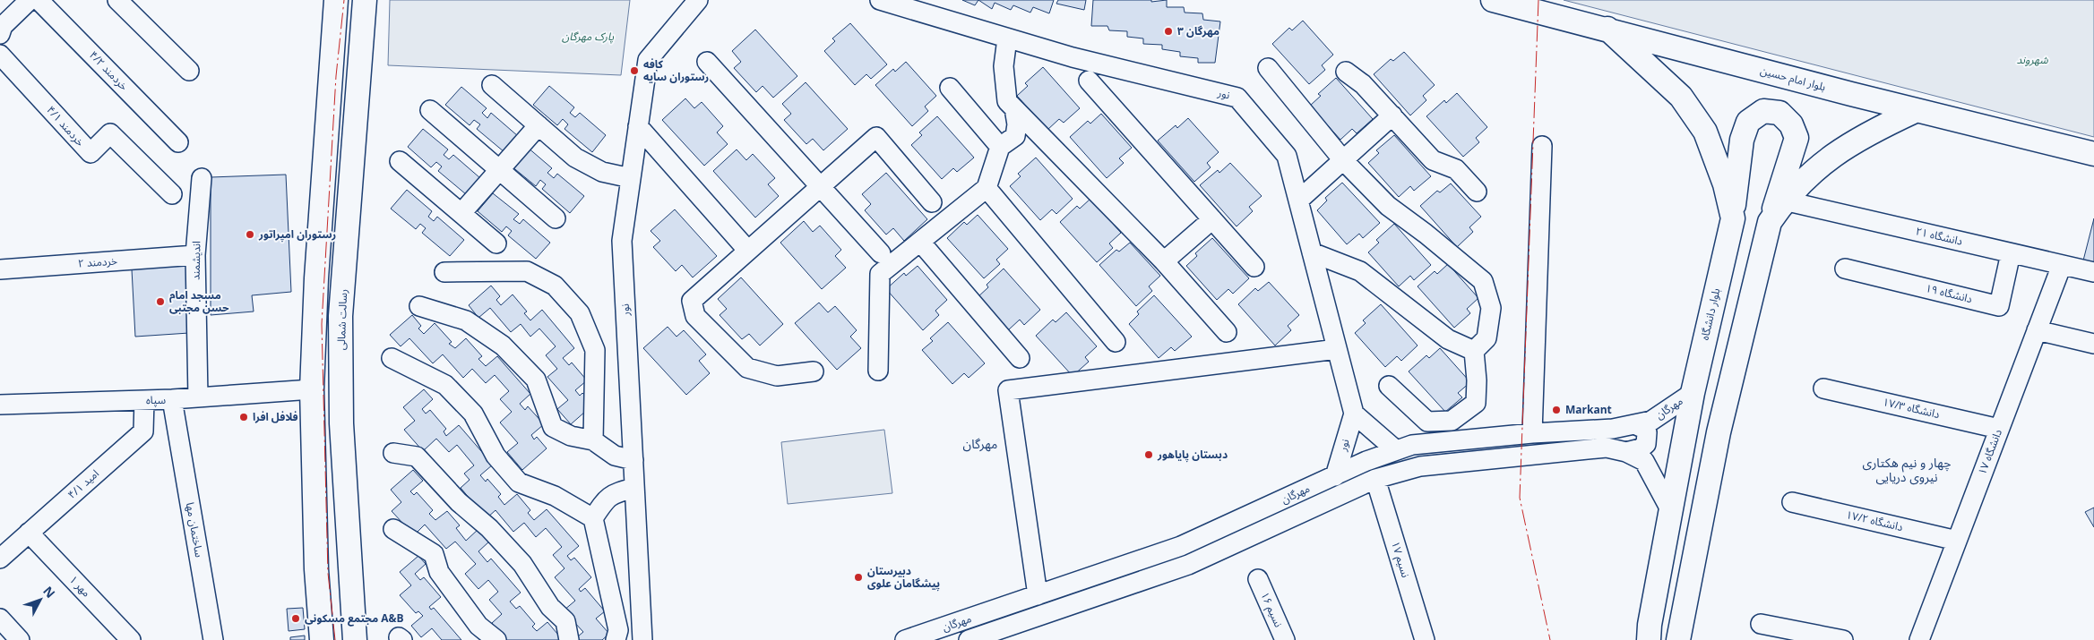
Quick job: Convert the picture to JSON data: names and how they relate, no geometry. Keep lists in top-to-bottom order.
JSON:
{
  "streets": {
    "main road": ["بلوار امام حسین", "بلوار دانشگاه", "رسالت شمالی"],
    "street": [
      "خردمند ۴/۲",
      "نور",
      "خردمند ۴/۱",
      "دانشگاه ۲۱",
      "اندیشمند",
      "خردمند ۲",
      "دانشگاه ۱۹",
      "سپاه",
      "مهرگان",
      "دانشگاه ۱۷/۳",
      "دانشگاه ۱۷",
      "امید ۴/۱",
      "دانشگاه ۱۷/۲",
      "ساختمان مها",
      "نسیم ۱۷",
      "مهر ۱",
      "نسیم ۱۶"
    ]
  },
  "crossings": [
    ["بلوار امام حسین", "بلوار دانشگاه"],
    ["نور", "مهرگان"],
    ["دانشگاه ۲۱", "دانشگاه ۱۹"],
    ["دانشگاه ۲۱", "دانشگاه ۱۷"],
    ["اندیشمند", "خردمند ۲"],
    ["اندیشمند", "سپاه"],
    ["بلوار دانشگاه", "مهرگان"],
    ["سپاه", "امید ۴/۱"],
    ["سپاه", "ساختمان مها"],
    ["مهرگان", "نسیم ۱۷"],
    ["دانشگاه ۱۷/۳", "دانشگاه ۱۷"],
    ["دانشگاه ۱۷", "دانشگاه ۱۷/۲"],
    ["امید ۴/۱", "مهر ۱"]
  ],
  "districts": ["مهرگان", "چهار و نیم هکتاری نیروی دریایی"],
  "parks": ["پارک مهرگان", "شهروند"],
  "places": [
    "مهرگان ۳",
    "کافه رستوران سایه",
    "رستوران امپراتور",
    "مسجد امام حسن مجتبی",
    "Markant",
    "فلافل افرا",
    "دبستان پایاهور",
    "دبیرستان پیشگامان علوی",
    "مجتمع مسکونی A&B"
  ],
  "north": "top right"
}
